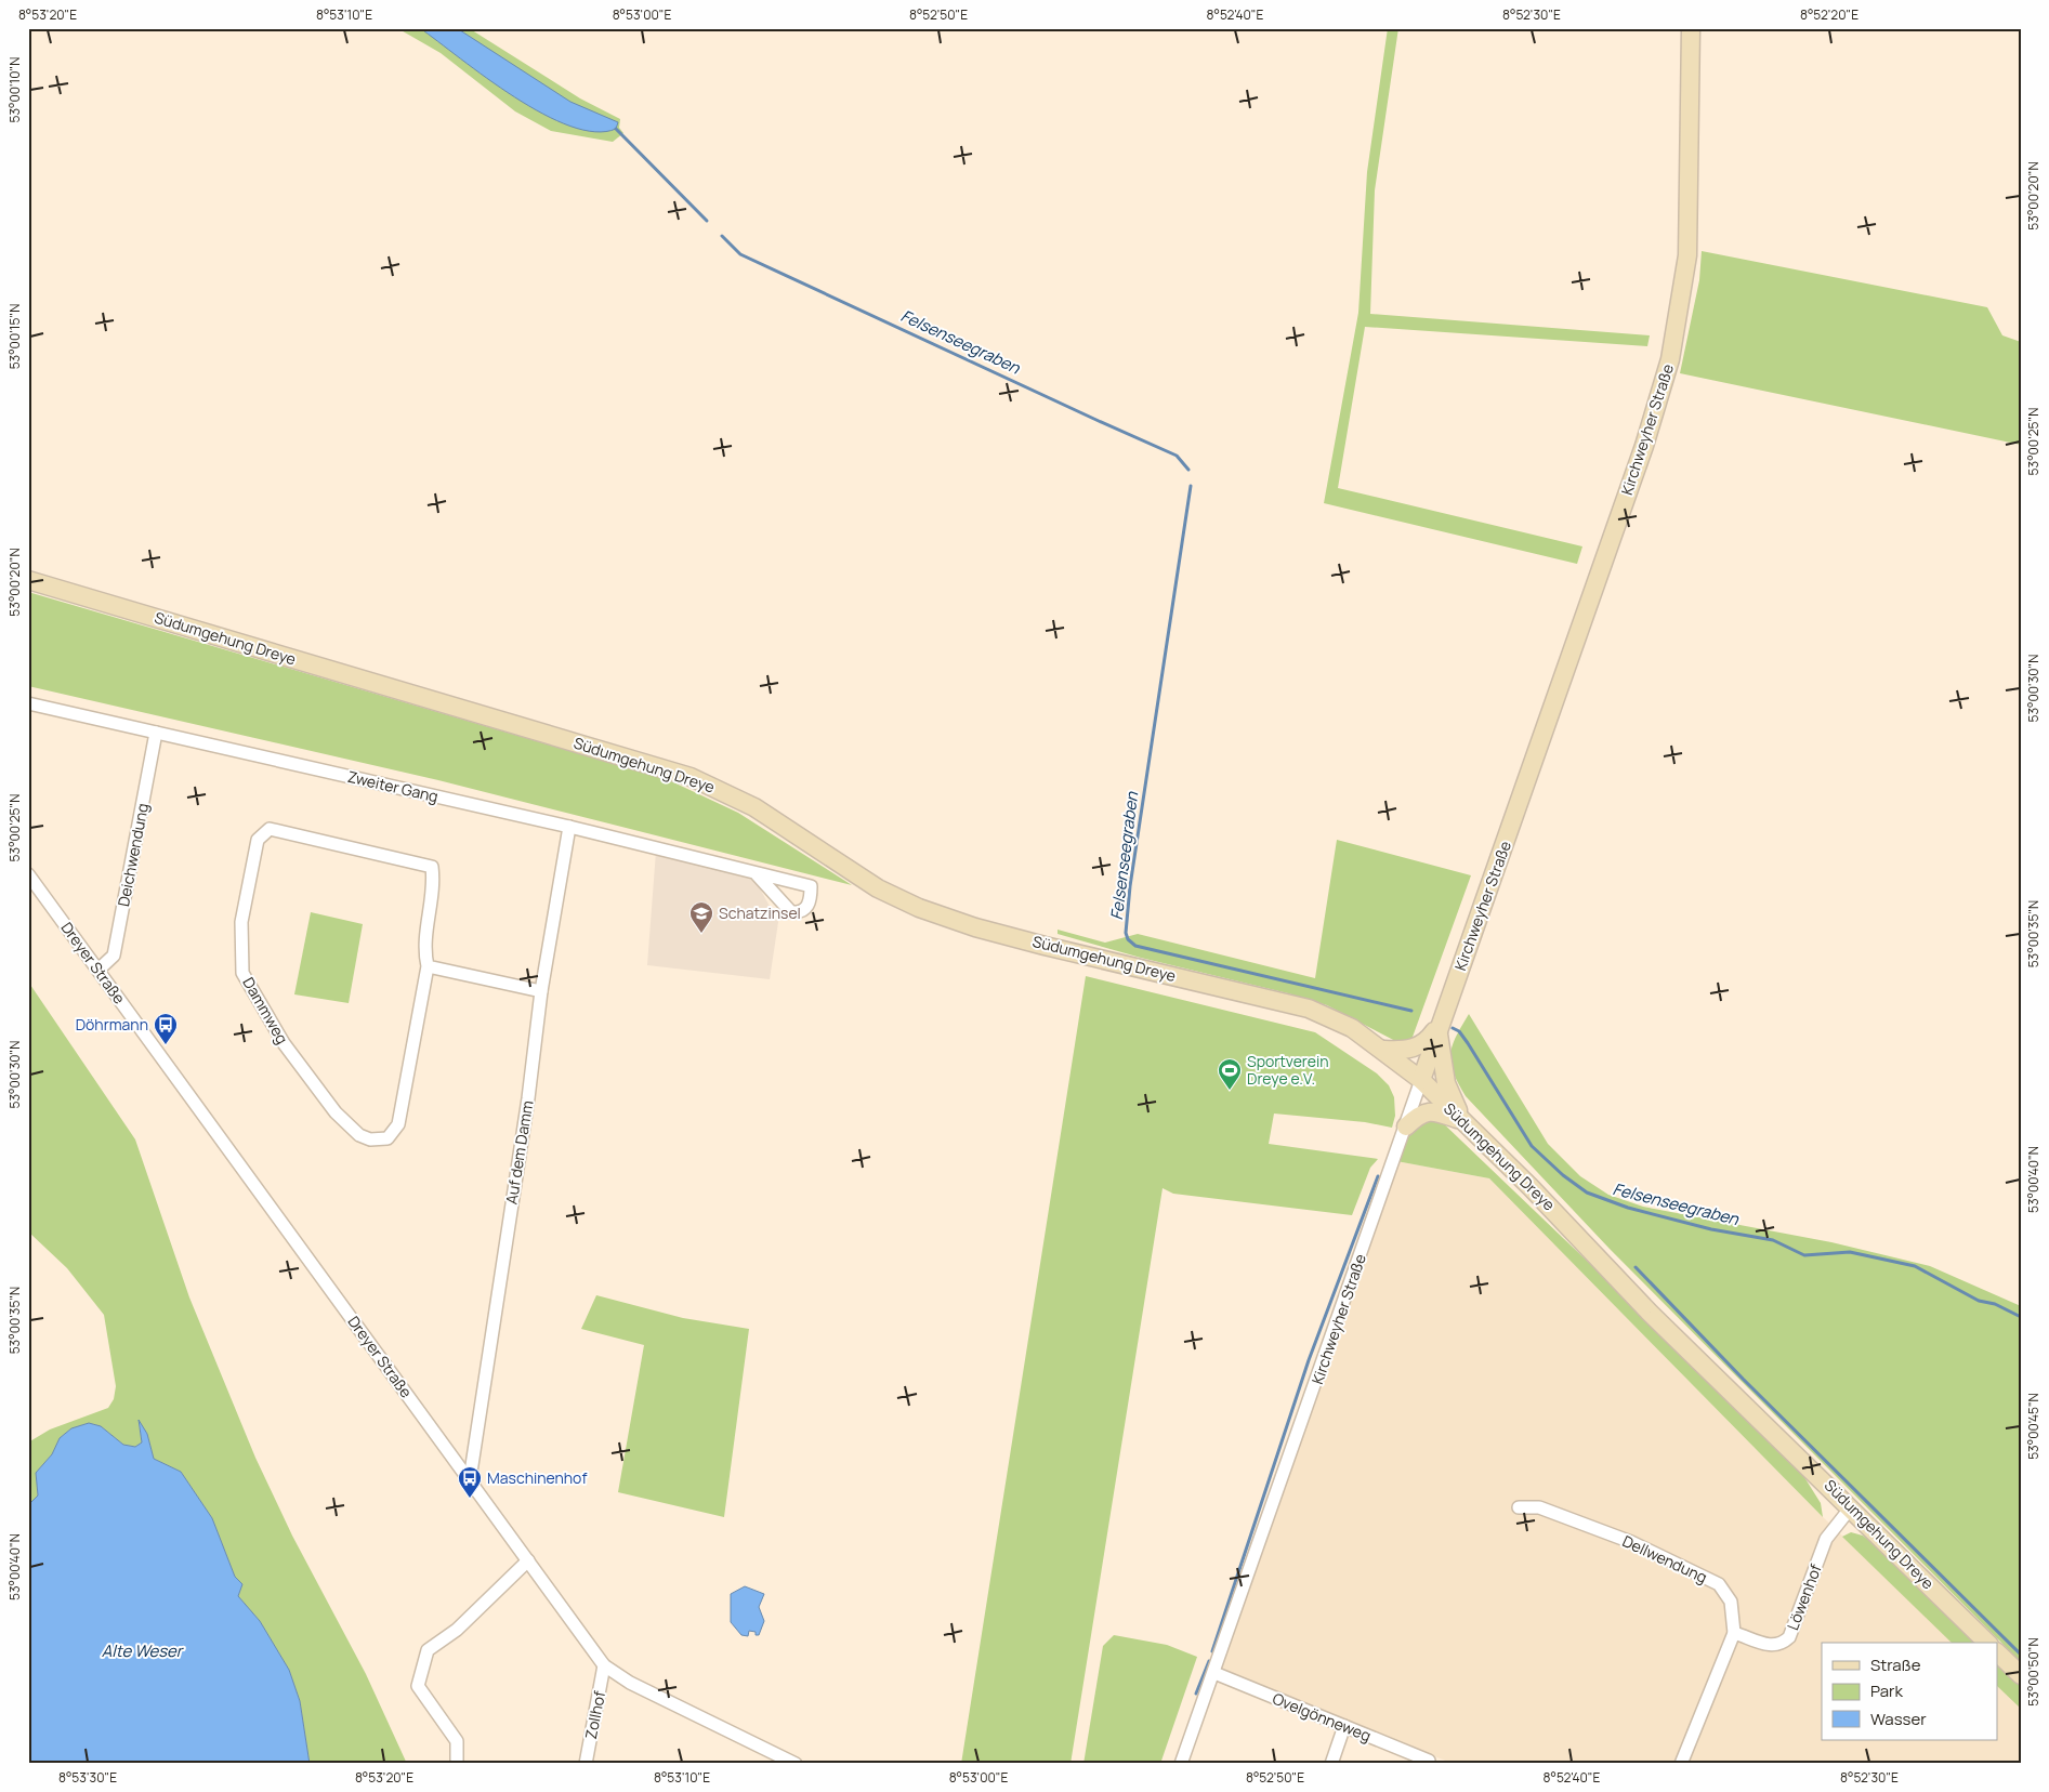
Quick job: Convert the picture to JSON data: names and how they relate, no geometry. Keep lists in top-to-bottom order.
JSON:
{
  "streets": {
    "main road": ["Kirchweyher Straße", "Südumgehung Dreye"],
    "street": [
      "Zweiter Gang",
      "Deichwendung",
      "Dreyer Straße",
      "Dammweg",
      "Auf dem Damm",
      "Dellwendung",
      "Löwenhof",
      "Zollhof",
      "Ovelgönneweg"
    ]
  },
  "crossings": [
    ["Kirchweyher Straße", "Südumgehung Dreye"],
    ["Kirchweyher Straße", "Ovelgönneweg"],
    ["Südumgehung Dreye", "Löwenhof"],
    ["Zweiter Gang", "Deichwendung"],
    ["Zweiter Gang", "Auf dem Damm"],
    ["Deichwendung", "Dreyer Straße"],
    ["Dreyer Straße", "Auf dem Damm"],
    ["Dreyer Straße", "Zollhof"],
    ["Dellwendung", "Löwenhof"]
  ],
  "water": ["Felsenseegraben", "Alte Weser"],
  "places": {
    "school or university": ["Schatzinsel"],
    "bus stop": ["Döhrmann", "Maschinenhof"],
    "sports": ["Sportverein Dreye e.V."]
  },
  "legend": ["Straße", "Park", "Wasser"],
  "coordinates": [
    "8°53'20\"E",
    "8°53'10\"E",
    "8°53'00\"E",
    "8°52'50\"E",
    "8°52'40\"E",
    "8°52'30\"E",
    "8°52'20\"E",
    "53°00'10\"N",
    "53°00'20\"N",
    "53°00'15\"N",
    "53°00'25\"N",
    "53°00'30\"N",
    "53°00'35\"N",
    "53°00'40\"N",
    "53°00'45\"N",
    "53°00'50\"N",
    "8°53'30\"E"
  ]
}
